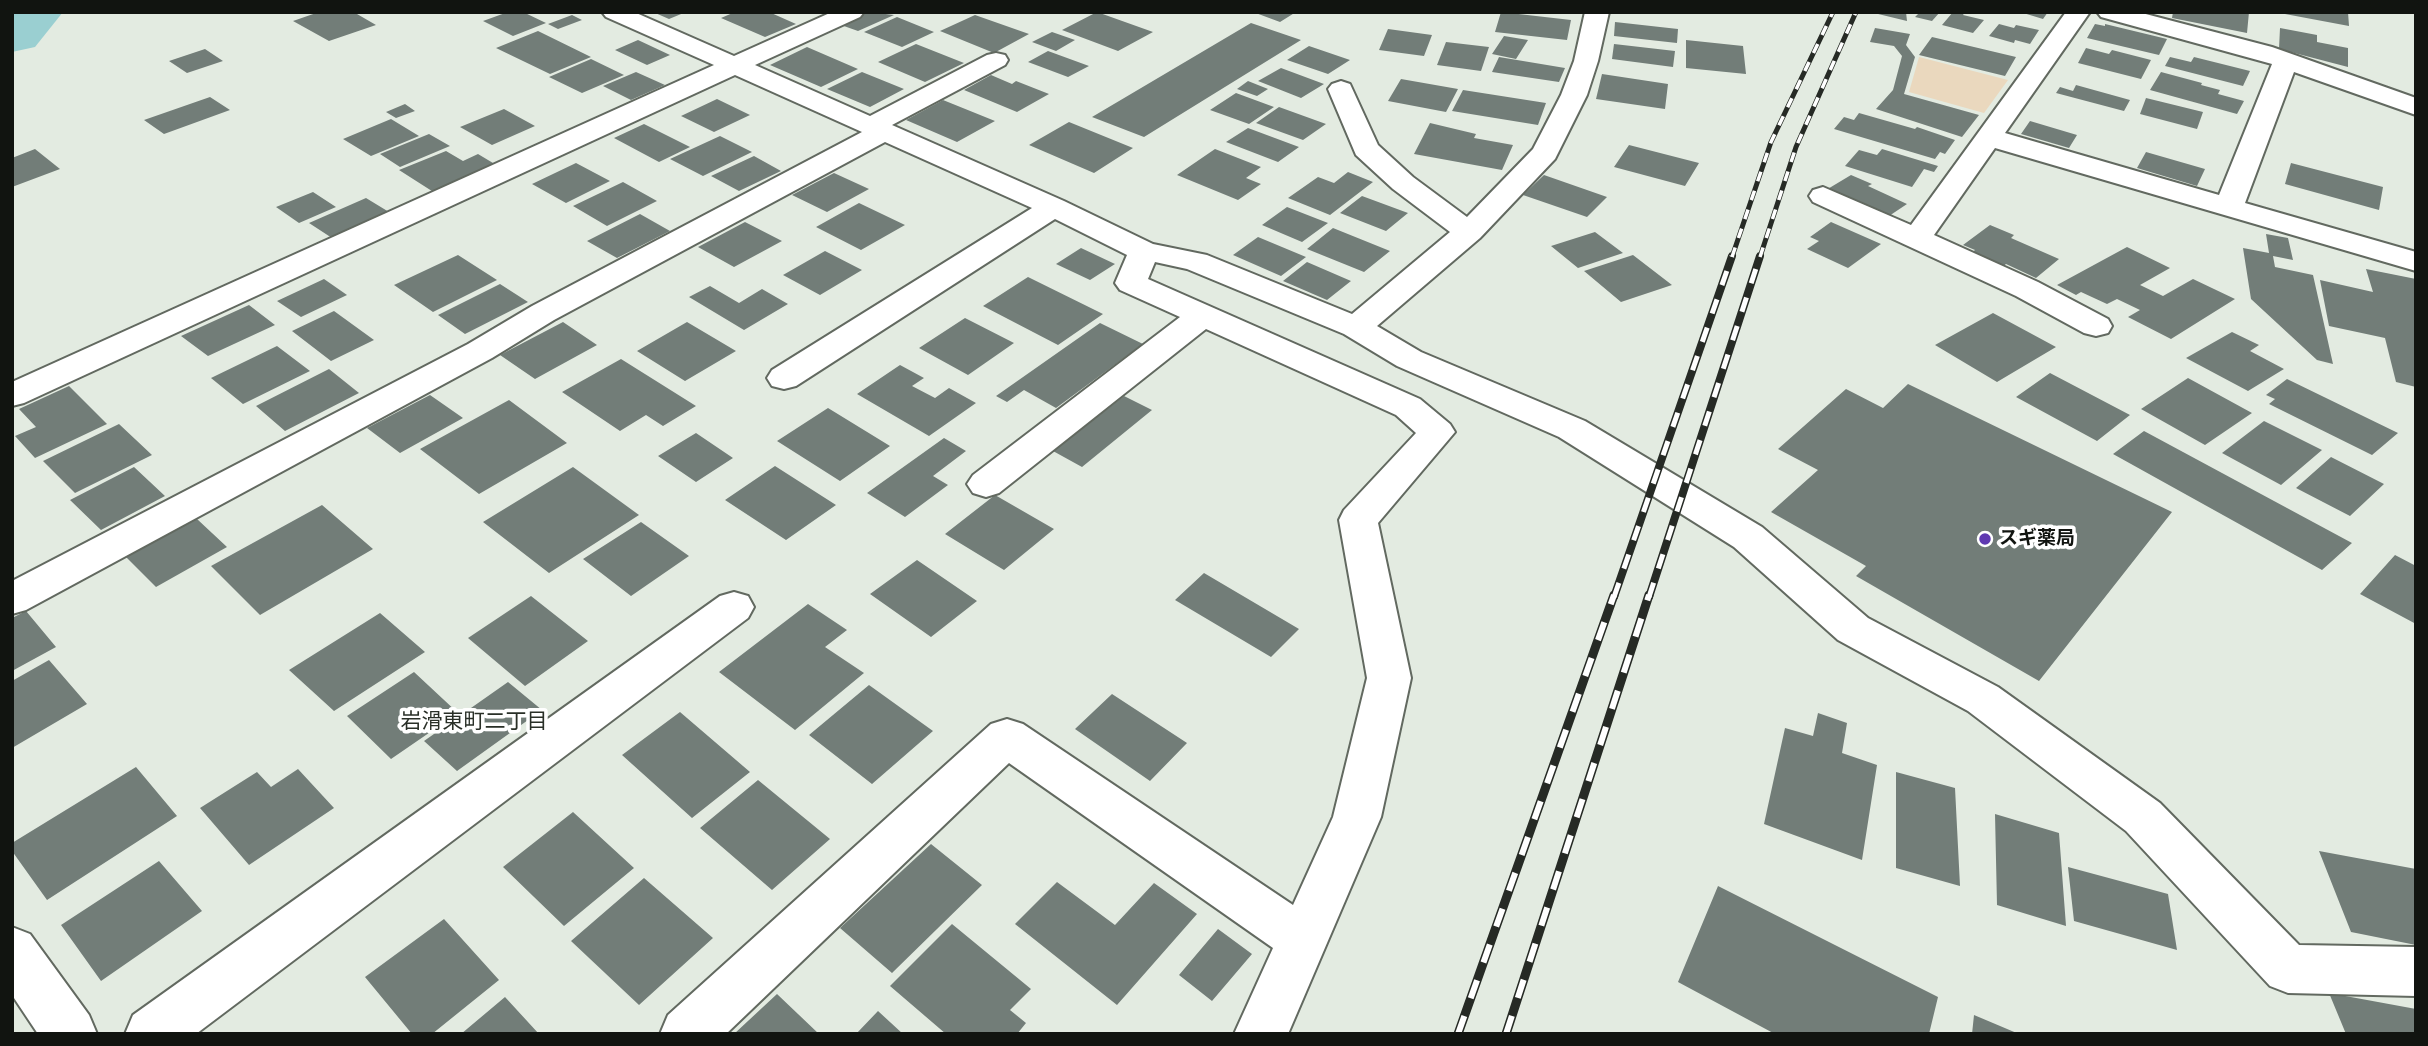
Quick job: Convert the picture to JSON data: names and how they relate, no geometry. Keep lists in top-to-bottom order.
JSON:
{
  "districts": ["岩滑東町二丁目"],
  "places": ["スギ薬局"]
}
